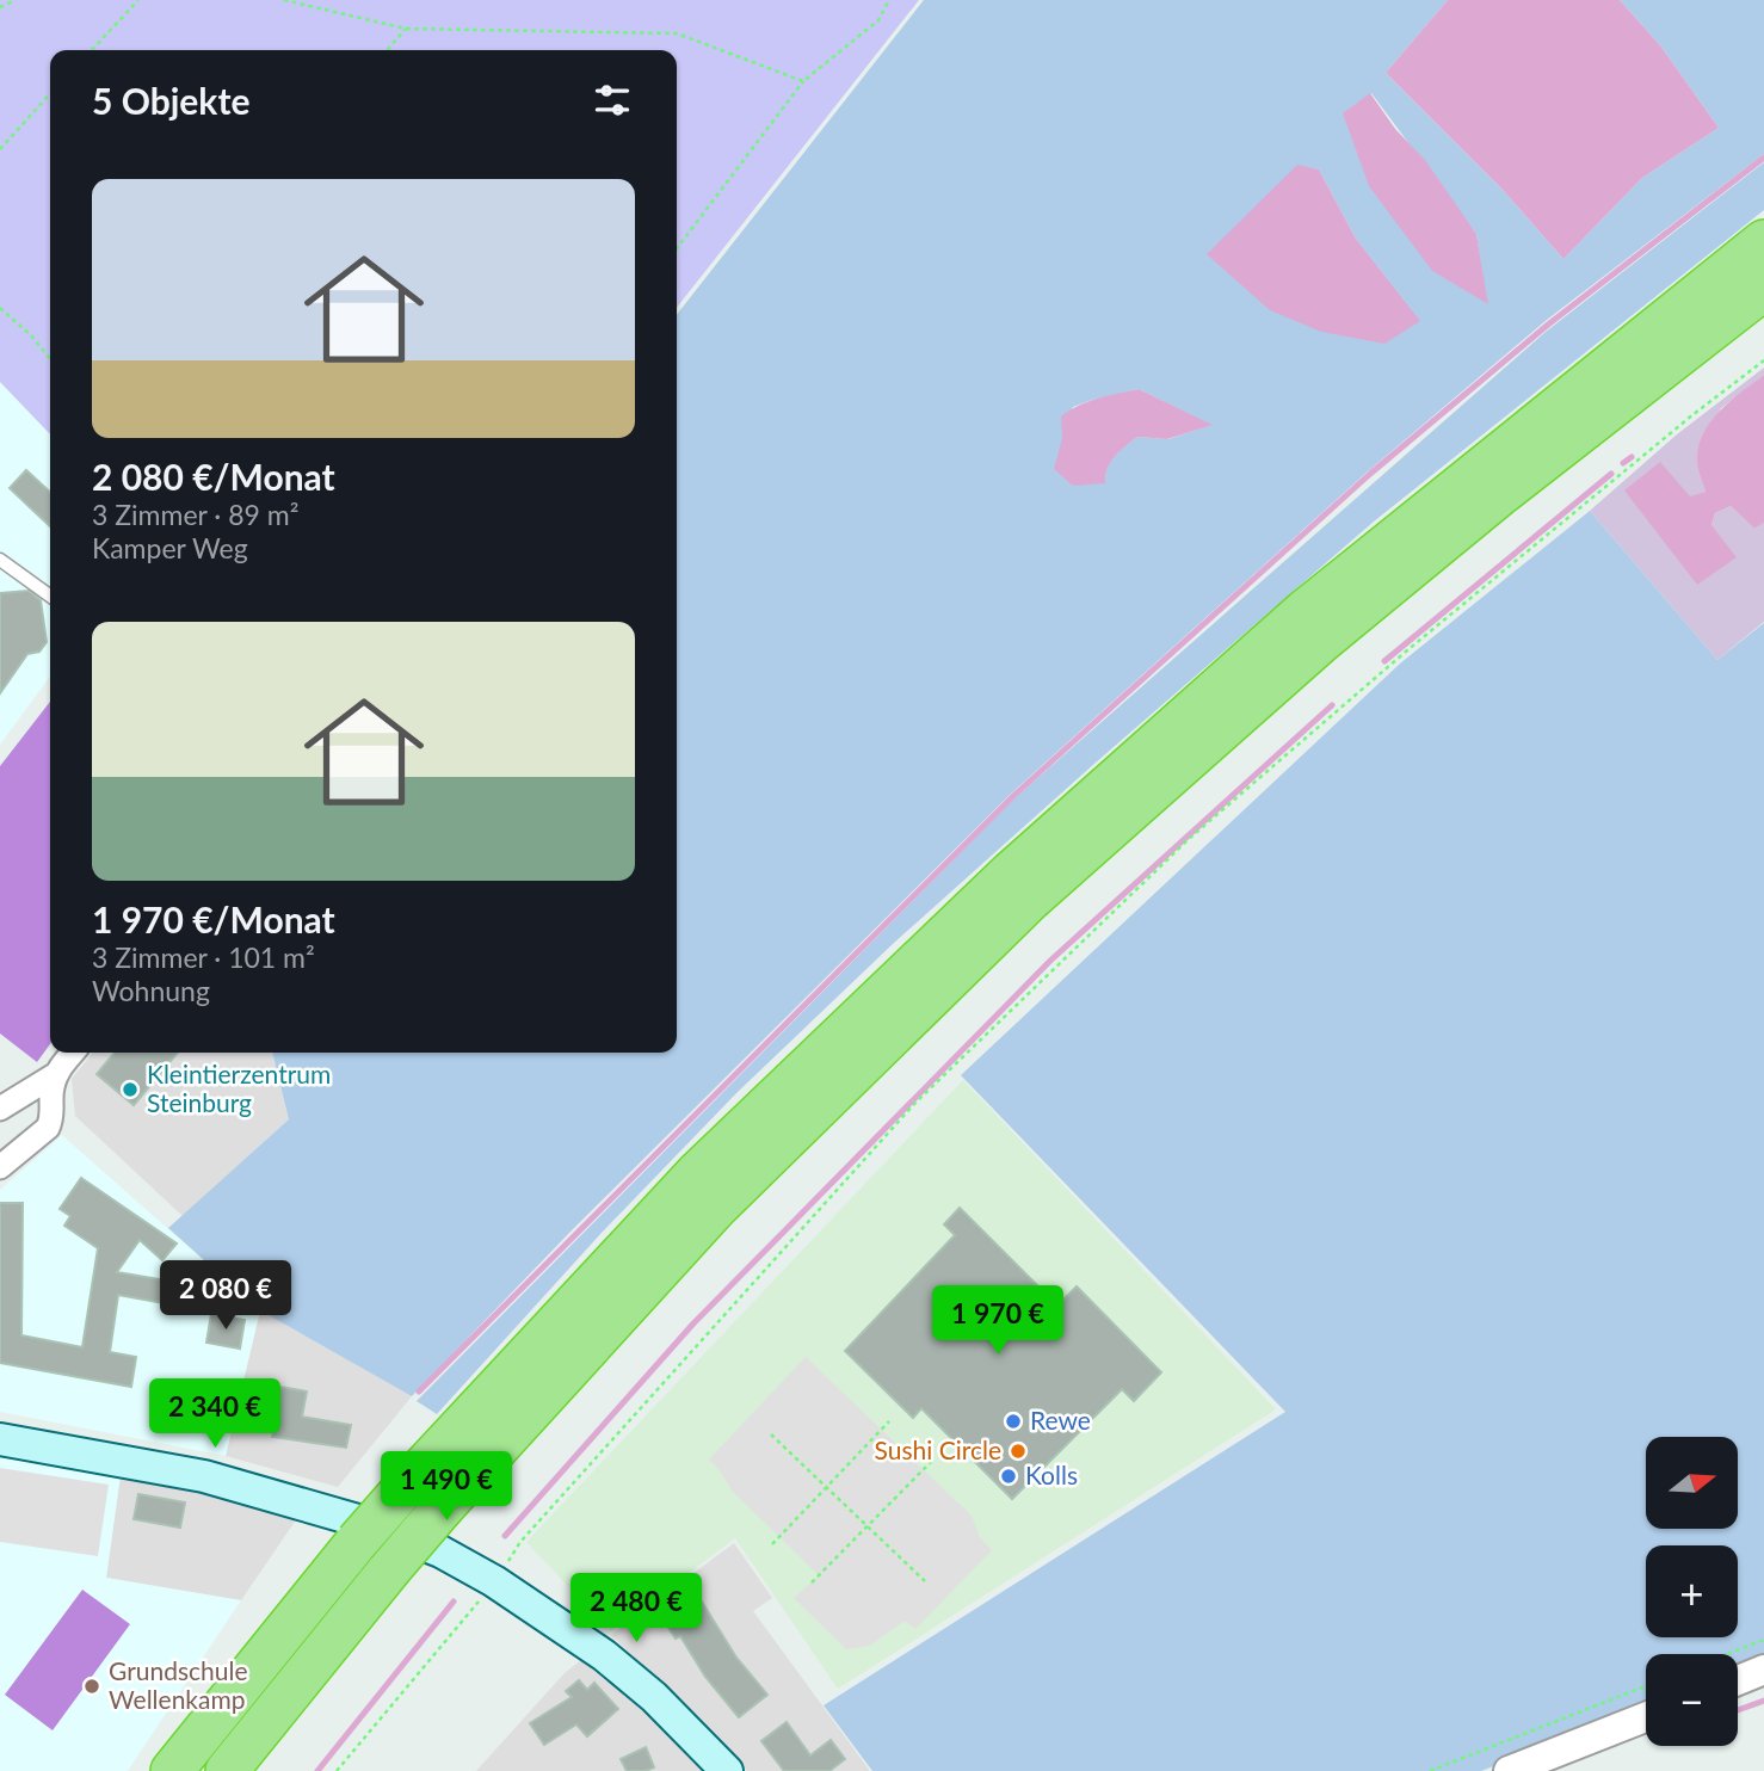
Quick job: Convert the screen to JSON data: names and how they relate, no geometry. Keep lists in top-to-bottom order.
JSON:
{
  "places": [
    "Kleintierzentrum Steinburg",
    "Rewe",
    "Sushi Circle",
    "Kolls",
    "Grundschule Wellenkamp"
  ],
  "north": "right",
  "page": {
    "heading": "5 Objekte",
    "list": [
      {
        "name": "2 080 €/Monat",
        "note": "3 Zimmer · 89 m² · Kamper Weg"
      },
      {
        "name": "1 970 €/Monat",
        "note": "3 Zimmer · 101 m² · Wohnung"
      }
    ],
    "price": [
      "2 080 €",
      "1 970 €",
      "2 340 €",
      "1 490 €",
      "2 480 €"
    ],
    "map_buttons": ["+", "−"]
  }
}
